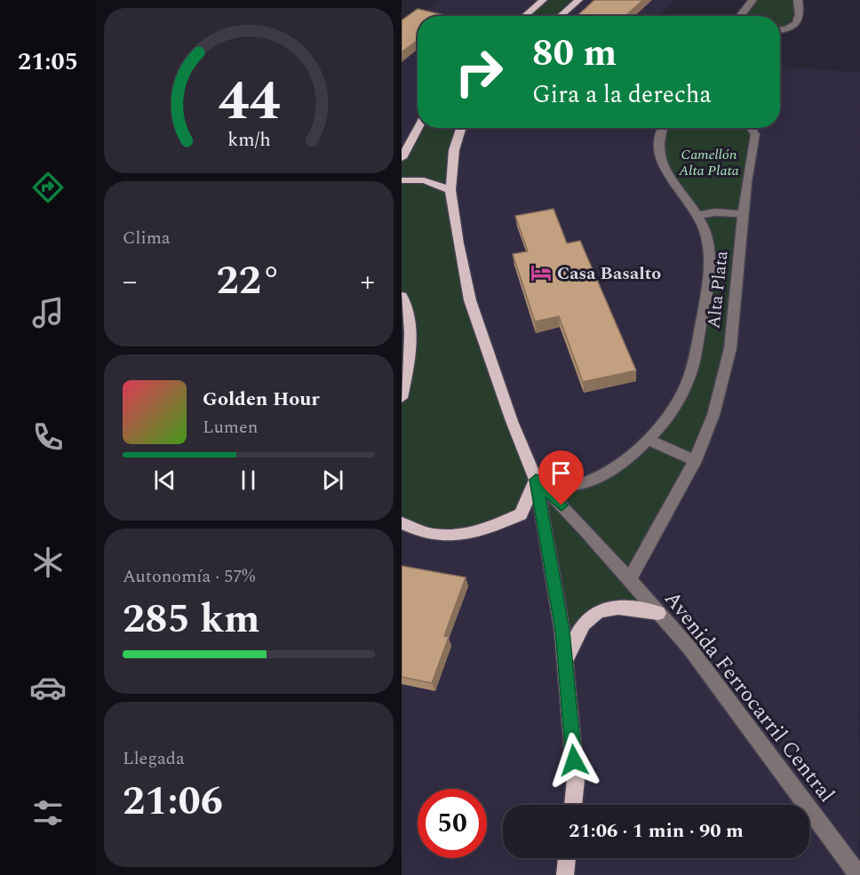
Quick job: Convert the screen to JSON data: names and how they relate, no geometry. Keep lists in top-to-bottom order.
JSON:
{
  "streets": {
    "street": ["Alta Plata", "Avenida Ferrocarril Central"]
  },
  "crossings": [
    ["Alta Plata", "Avenida Ferrocarril Central"]
  ],
  "parks": ["Camellón Alta Plata"],
  "places": {
    "hotel": ["Casa Basalto"]
  },
  "page": {
    "tabs": "21:05",
    "turn": ["80 m", "Gira a la derecha"],
    "tile": [
      "Clima",
      ["Autonomía · 57%", "285 km"],
      ["Llegada", "21:06"]
    ],
    "heat": ["−", "22°", "+"],
    "song": ["Golden Hour", "Lumen"],
    "limit": "50",
    "trip": "21:06 · 1 min · 90 m",
    "gauge": ["44", "km/h"]
  }
}
